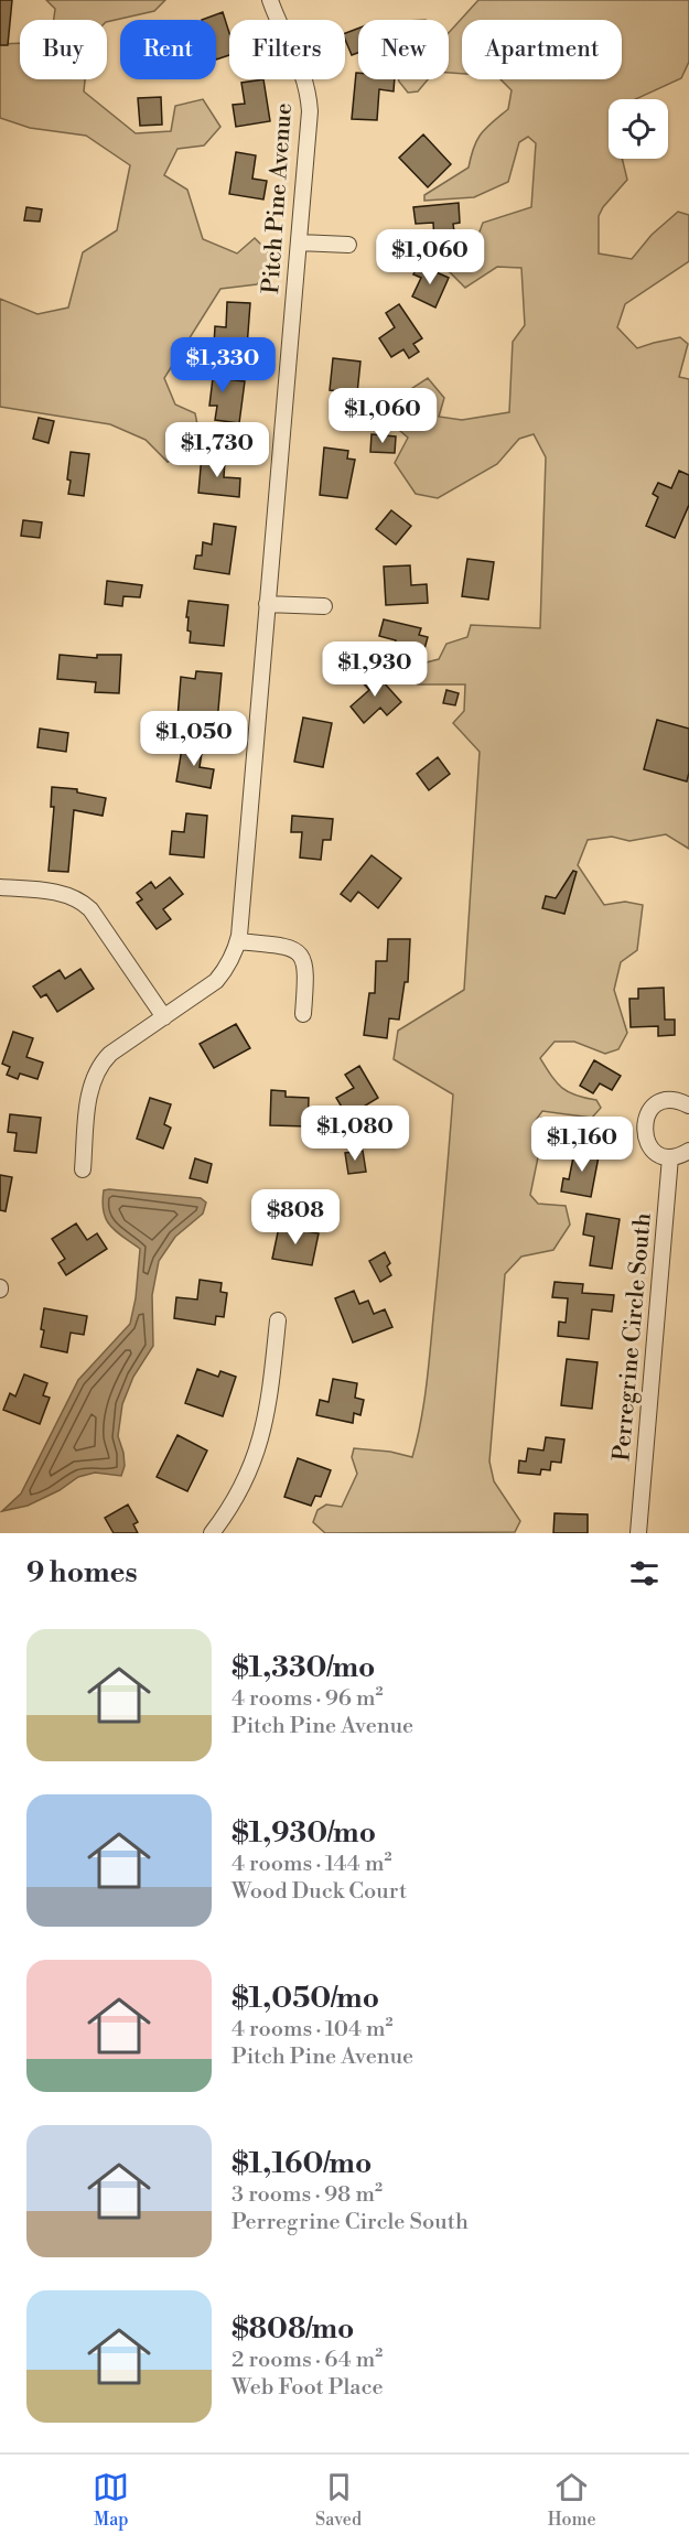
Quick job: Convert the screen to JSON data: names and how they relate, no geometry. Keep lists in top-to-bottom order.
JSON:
{
  "streets": {
    "street": ["Pitch Pine Avenue", "Perregrine Circle South"]
  },
  "page": {
    "chip": [
      "Buy",
      "Rent",
      "Filters",
      "New",
      "Apartment"
    ],
    "price": [
      "$1,060",
      "$1,330",
      "$1,060",
      "$1,730",
      "$1,930",
      "$1,050",
      "$1,080",
      "$1,160",
      "$808"
    ],
    "heading": "9 homes",
    "list": [
      {
        "name": "$1,330/mo",
        "note": "4 rooms · 96 m² · Pitch Pine Avenue"
      },
      {
        "name": "$1,930/mo",
        "note": "4 rooms · 144 m² · Wood Duck Court"
      },
      {
        "name": "$1,050/mo",
        "note": "4 rooms · 104 m² · Pitch Pine Avenue"
      },
      {
        "name": "$1,160/mo",
        "note": "3 rooms · 98 m² · Perregrine Circle South"
      },
      {
        "name": "$808/mo",
        "note": "2 rooms · 64 m² · Web Foot Place"
      }
    ],
    "tabs": ["Map", "Saved", "Home"]
  }
}
